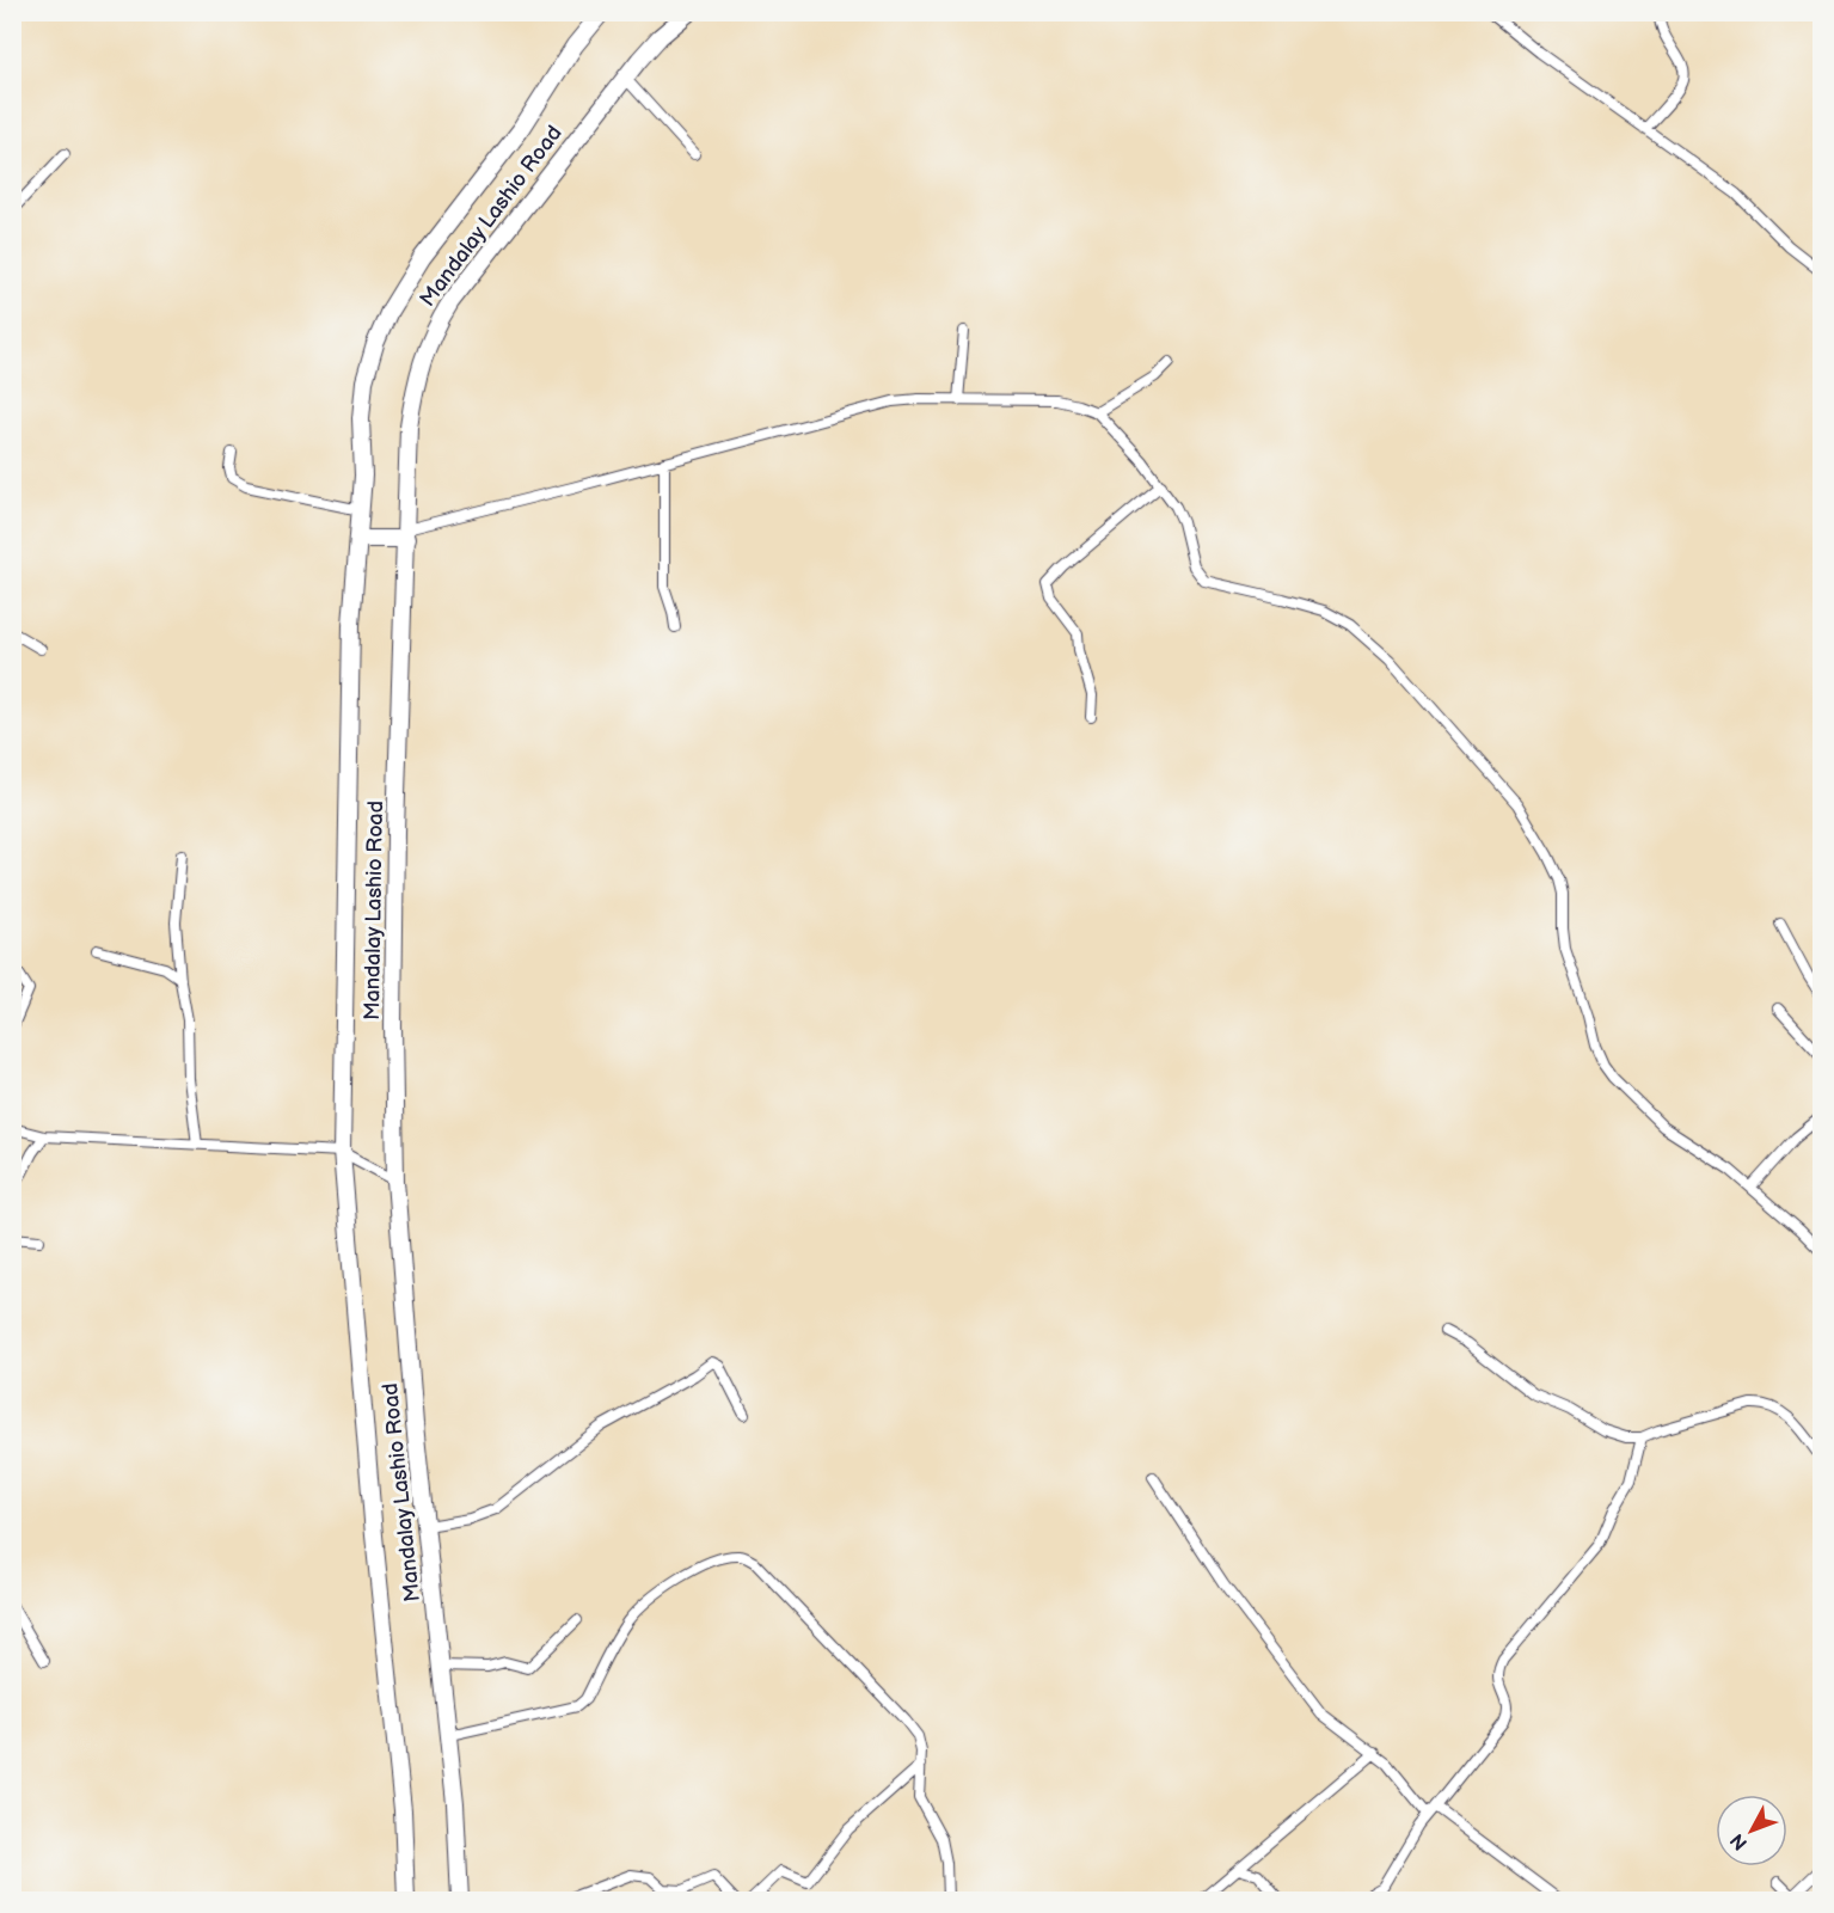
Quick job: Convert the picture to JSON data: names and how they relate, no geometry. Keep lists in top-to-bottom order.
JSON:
{
  "streets": {
    "highway": ["Mandalay Lashio Road"]
  },
  "north": "bottom left"
}
